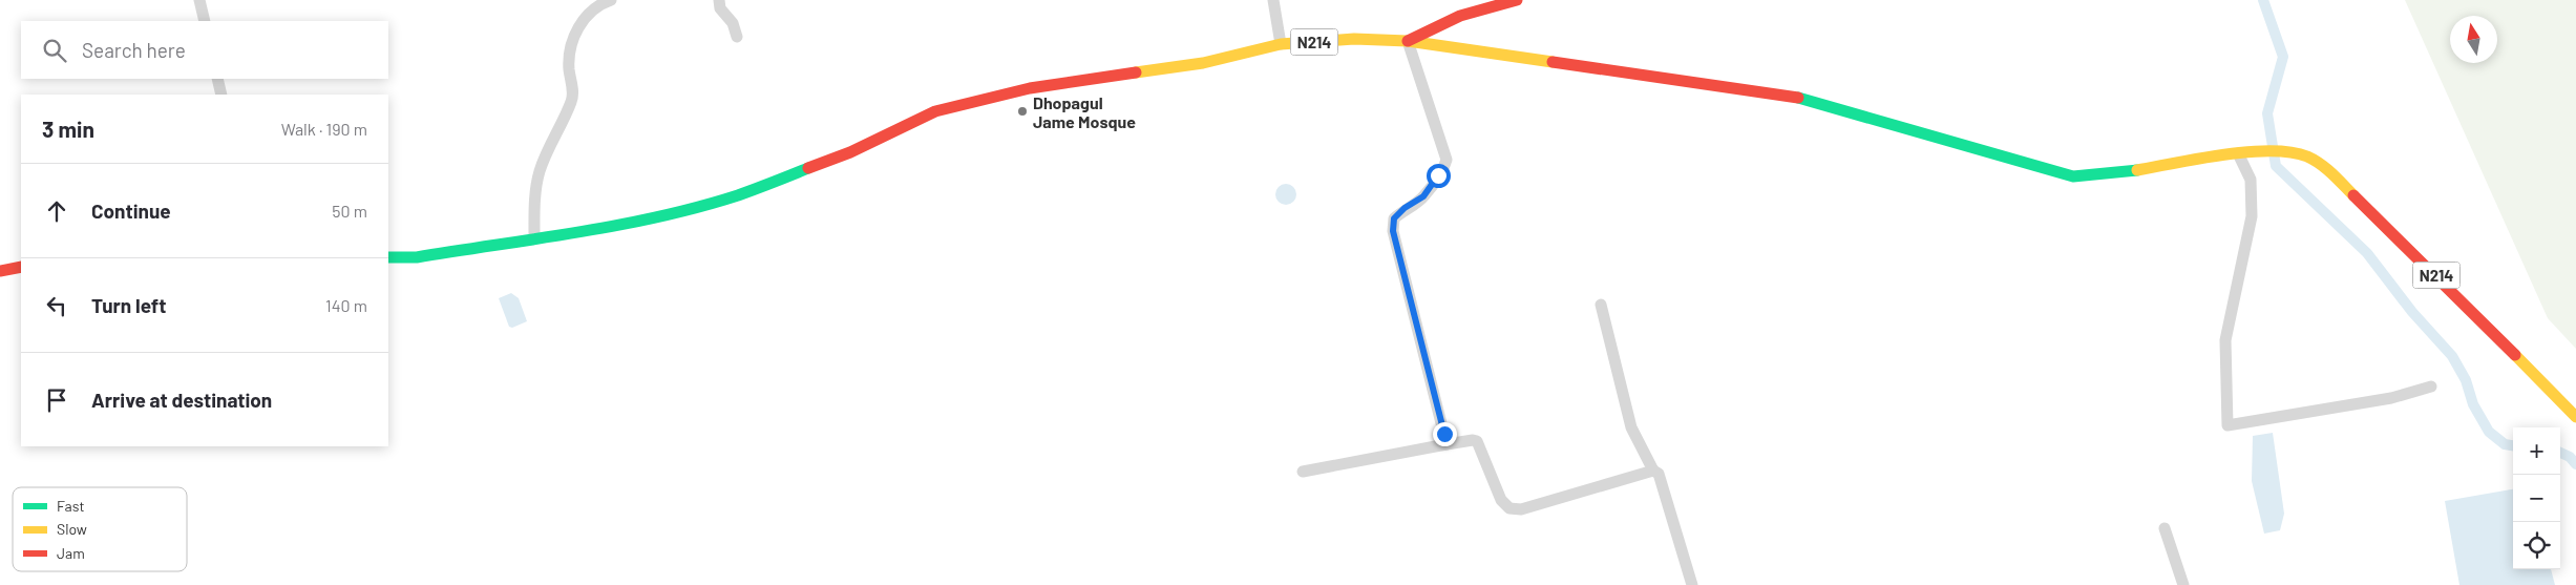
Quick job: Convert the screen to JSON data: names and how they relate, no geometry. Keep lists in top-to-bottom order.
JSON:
{
  "streets": {
    "main road": ["N214"]
  },
  "places": ["Dhopagul Jame Mosque"],
  "legend": ["Fast", "Slow", "Jam"],
  "north": "top",
  "page": {
    "search": "Search here",
    "heading": ["3 min", "Walk · 190 m"],
    "list": [
      ["Continue", "50 m"],
      ["Turn left", "140 m"],
      "Arrive at destination"
    ],
    "map_buttons": ["+", "−"]
  }
}
